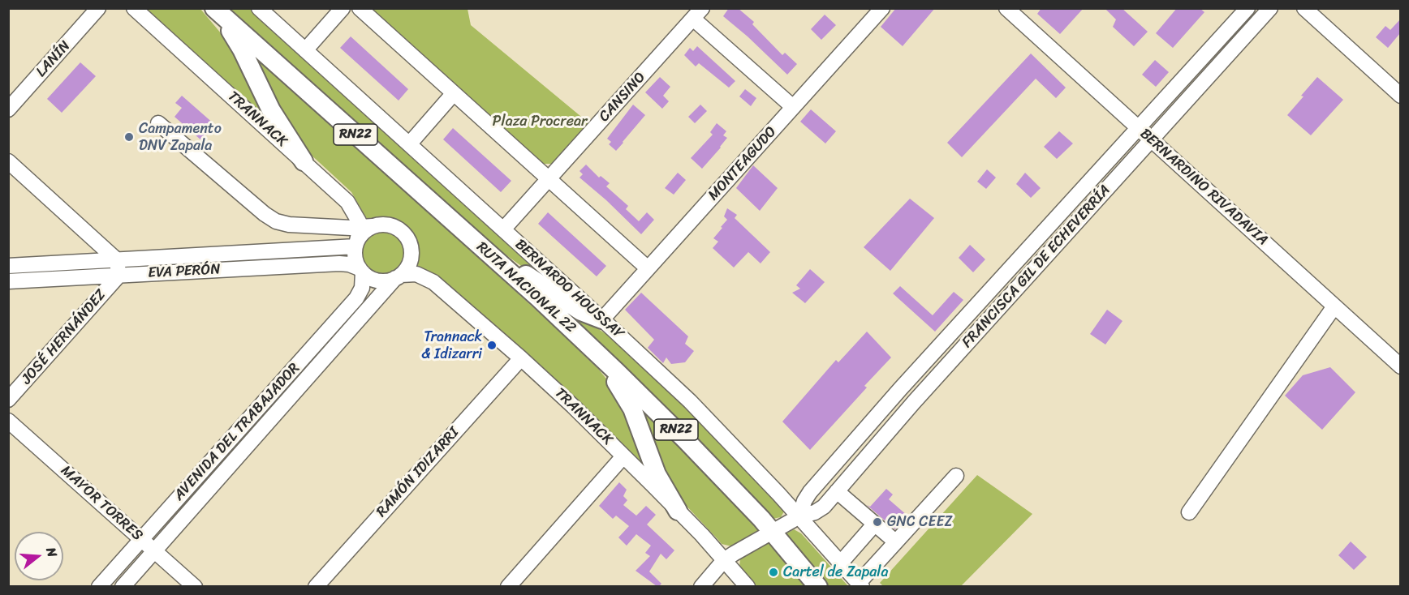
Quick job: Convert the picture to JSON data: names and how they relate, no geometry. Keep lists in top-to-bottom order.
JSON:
{
  "streets": {
    "main road": ["RN22", "RUTA NACIONAL 22"],
    "street": [
      "LANÍN",
      "CANSINO",
      "TRANNACK",
      "MONTEAGUDO",
      "BERNARDINO RIVADAVIA",
      "FRANCISCA GIL DE ECHEVERRÍA",
      "EVA PERÓN",
      "BERNARDO HOUSSAY",
      "JOSÉ HERNÁNDEZ",
      "AVENIDA DEL TRABAJADOR",
      "RAMÓN IDIZARRI",
      "MAYOR TORRES"
    ]
  },
  "crossings": [
    ["CANSINO", "BERNARDO HOUSSAY"],
    ["TRANNACK", "FRANCISCA GIL DE ECHEVERRÍA"],
    ["TRANNACK", "EVA PERÓN"],
    ["TRANNACK", "AVENIDA DEL TRABAJADOR"],
    ["TRANNACK", "RAMÓN IDIZARRI"],
    ["MONTEAGUDO", "BERNARDO HOUSSAY"],
    ["BERNARDINO RIVADAVIA", "FRANCISCA GIL DE ECHEVERRÍA"],
    ["FRANCISCA GIL DE ECHEVERRÍA", "RUTA NACIONAL 22"],
    ["FRANCISCA GIL DE ECHEVERRÍA", "BERNARDO HOUSSAY"],
    ["EVA PERÓN", "JOSÉ HERNÁNDEZ"],
    ["EVA PERÓN", "AVENIDA DEL TRABAJADOR"],
    ["AVENIDA DEL TRABAJADOR", "MAYOR TORRES"]
  ],
  "parks": ["Plaza Procrear"],
  "places": [
    "Campamento DNV Zapala",
    "Trannack & Idizarri",
    "GNC CEEZ",
    "Cartel de Zapala"
  ],
  "north": "right"
}
